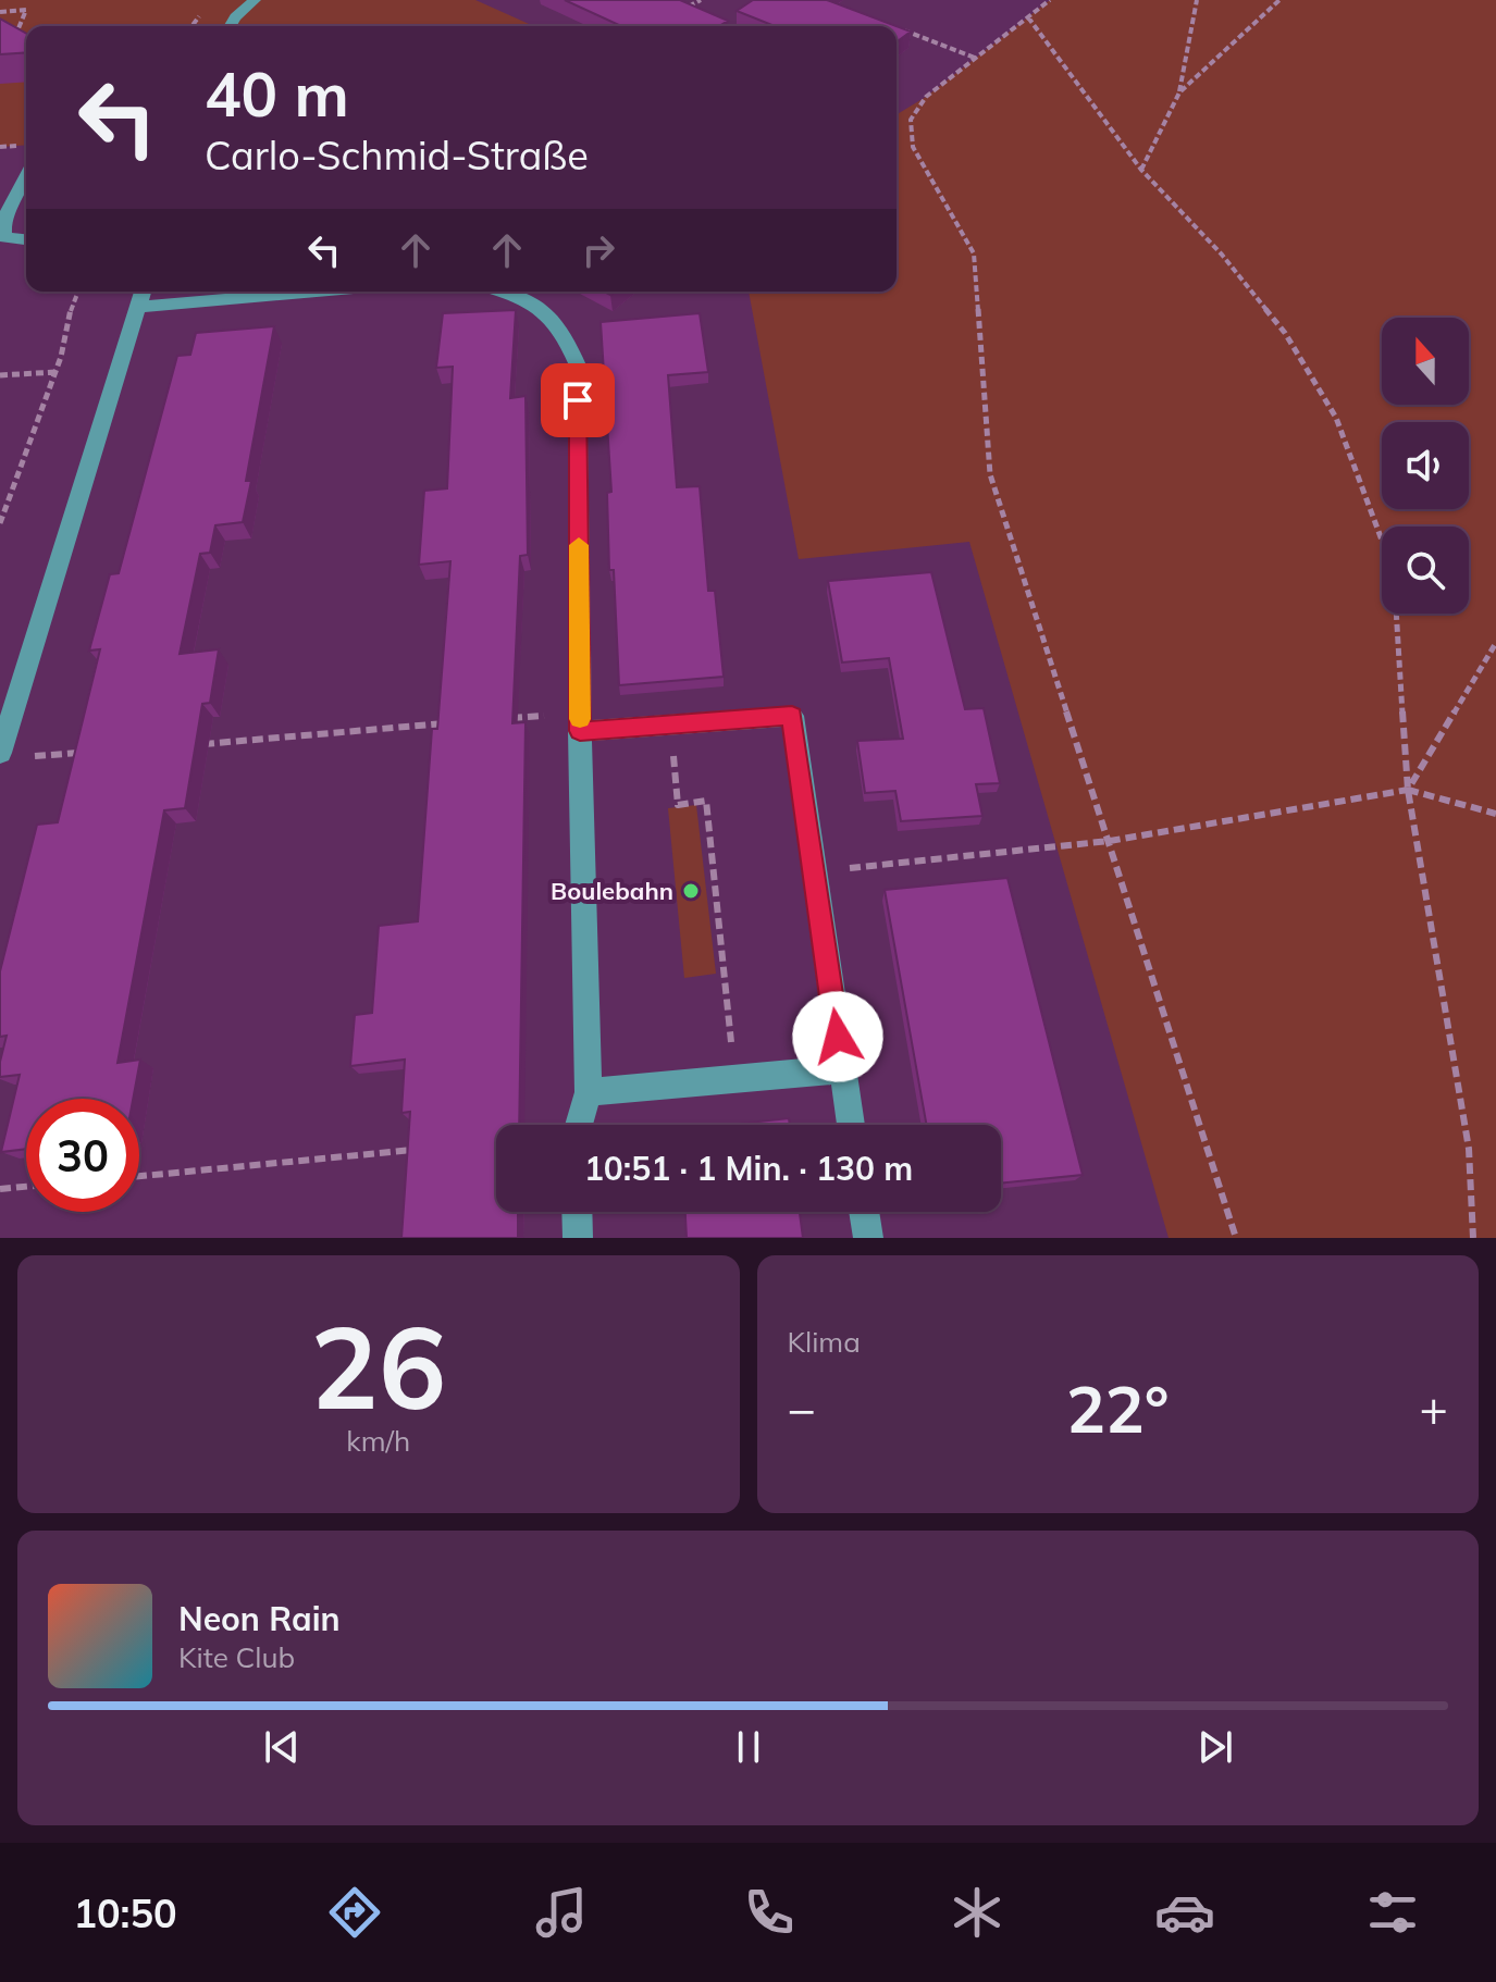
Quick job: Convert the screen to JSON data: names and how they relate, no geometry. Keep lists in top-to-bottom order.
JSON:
{
  "places": ["Boulebahn"],
  "north": "top",
  "page": {
    "turn": ["40 m", "Carlo-Schmid-Straße"],
    "limit": "30",
    "trip": "10:51 · 1 Min. · 130 m",
    "tile": [
      ["26", "km/h"],
      "Klima"
    ],
    "heat": ["−", "22°", "+"],
    "song": ["Neon Rain", "Kite Club"],
    "tabs": "10:50"
  }
}
